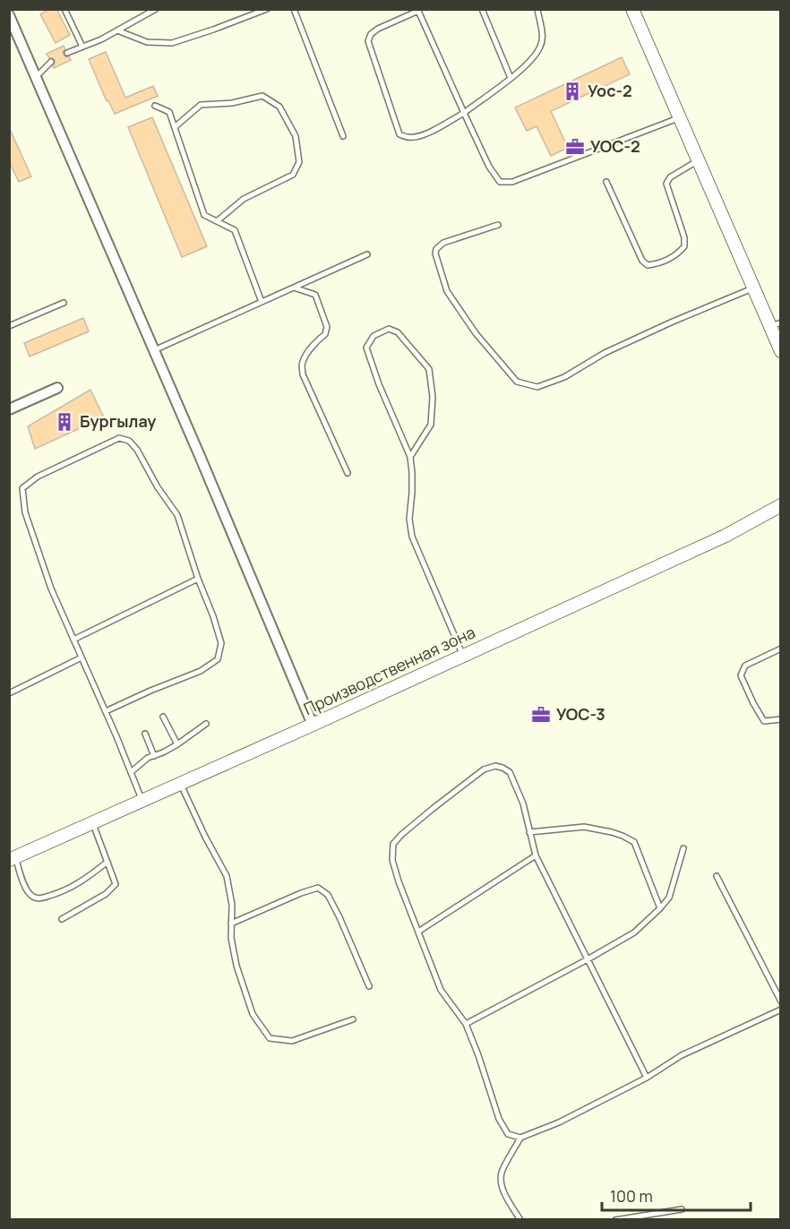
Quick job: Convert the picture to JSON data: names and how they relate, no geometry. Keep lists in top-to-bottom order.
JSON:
{
  "streets": {
    "main road": ["Производственная зона"]
  },
  "places": {
    "building": ["Уос-2", "Бургылау"],
    "office": ["УОС-2", "УОС-3"]
  },
  "scale_bar": "100 m"
}
